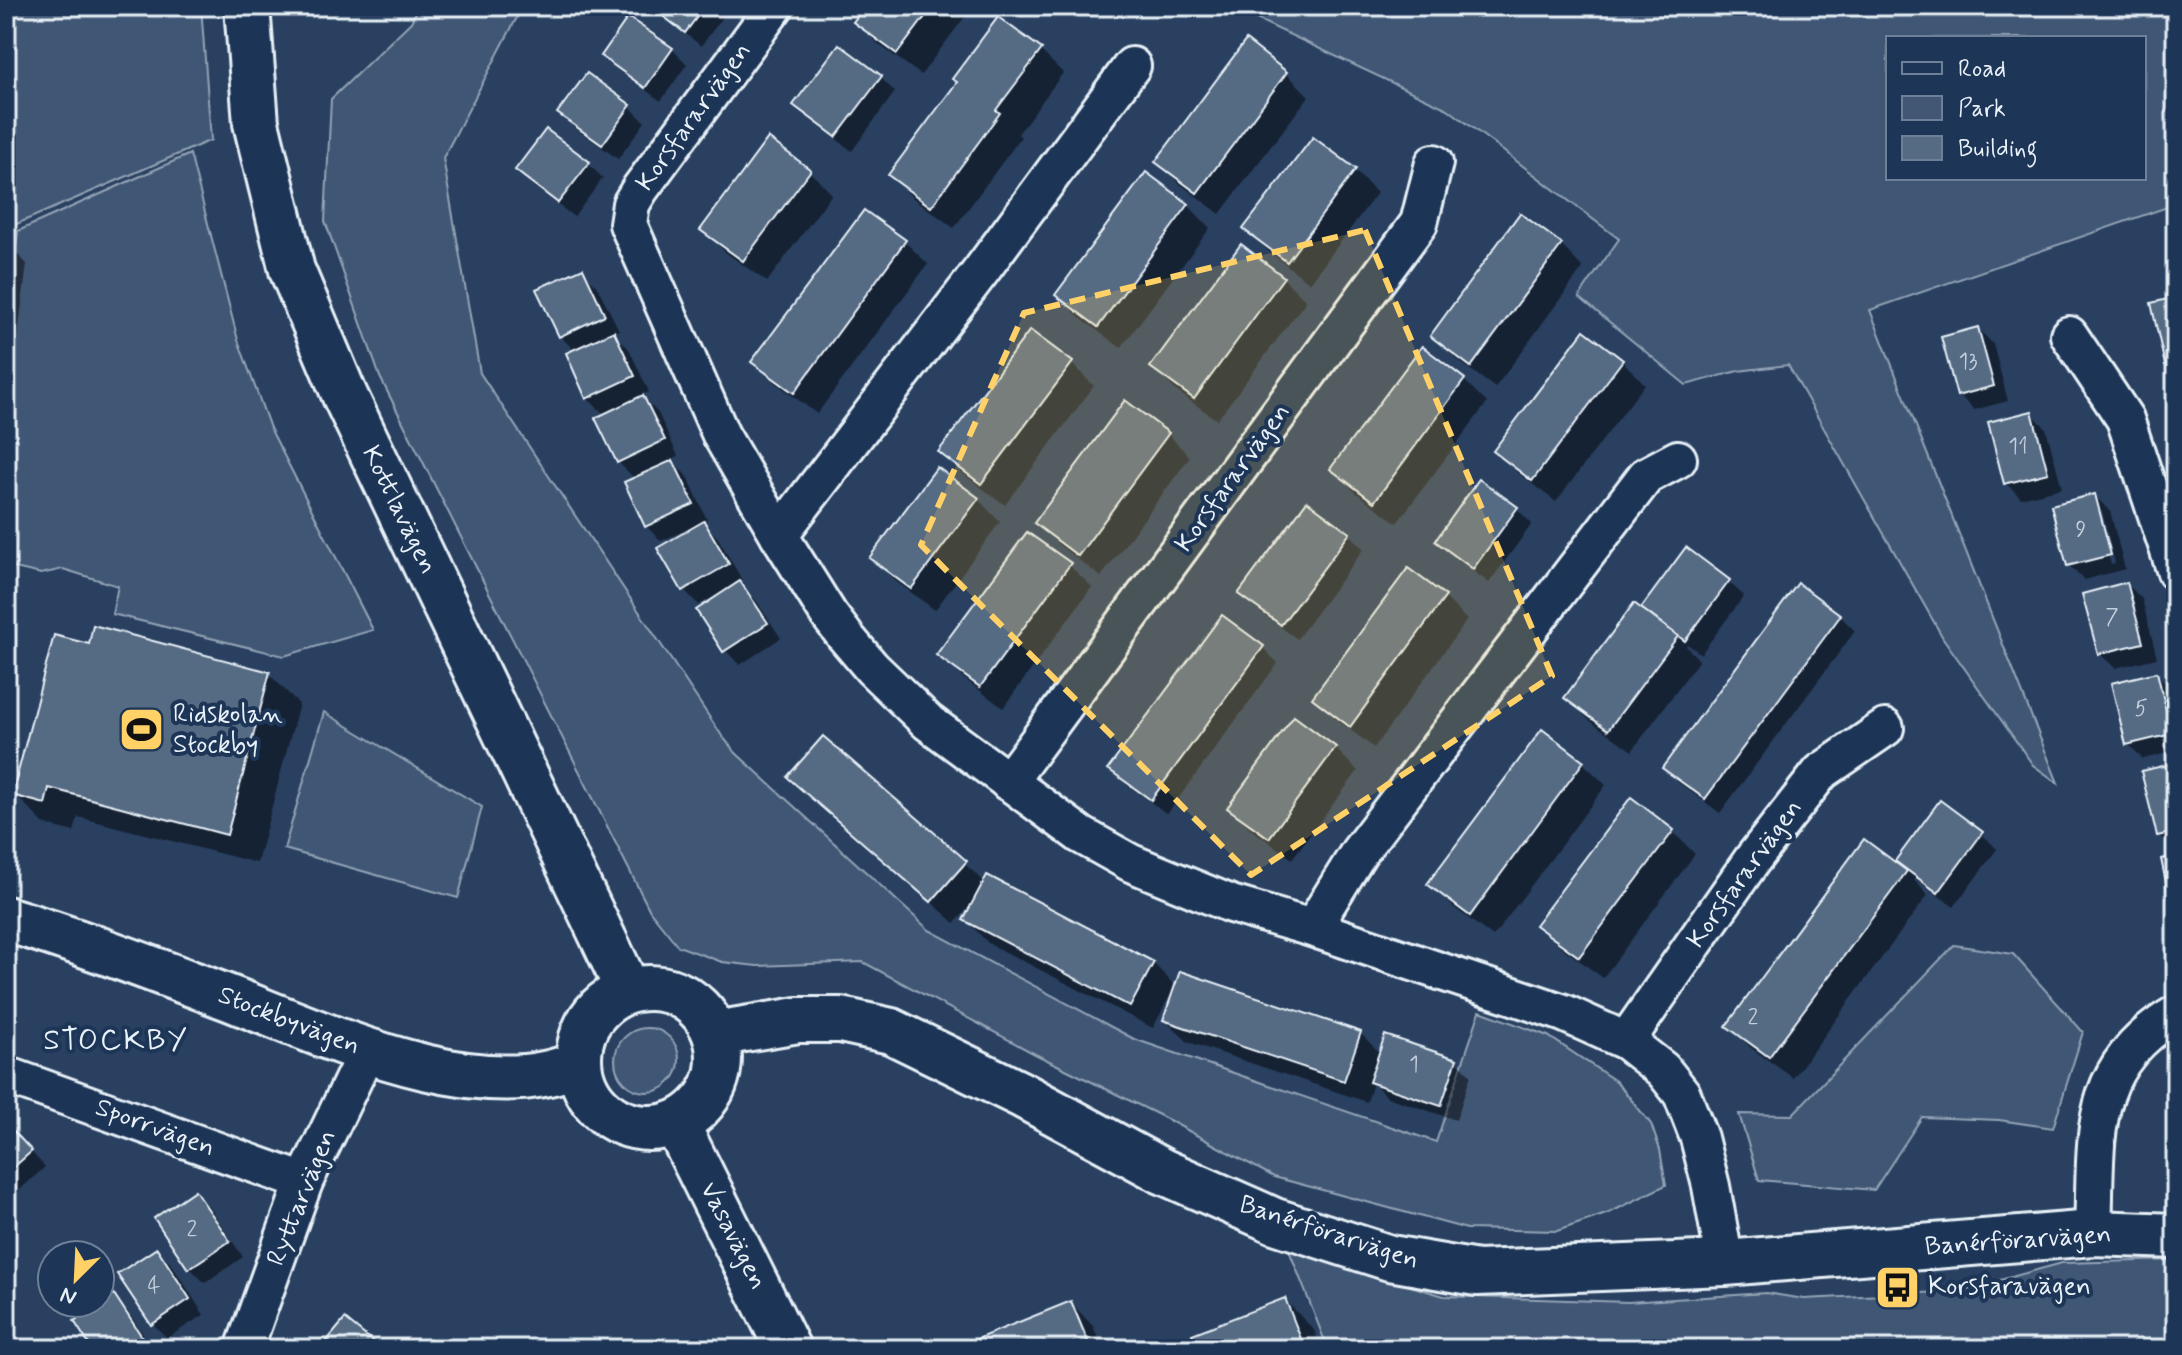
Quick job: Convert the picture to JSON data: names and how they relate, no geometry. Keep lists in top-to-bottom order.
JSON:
{
  "streets": {
    "street": [
      "Korsfararvägen",
      "Kottlavägen",
      "Stockbyvägen",
      "Sporrvägen",
      "Ryttarvägen",
      "Banérförarvägen",
      "Vasavägen"
    ]
  },
  "crossings": [
    ["Korsfararvägen", "Banérförarvägen"],
    ["Kottlavägen", "Stockbyvägen"],
    ["Kottlavägen", "Banérförarvägen"],
    ["Kottlavägen", "Vasavägen"],
    ["Stockbyvägen", "Ryttarvägen"],
    ["Stockbyvägen", "Banérförarvägen"],
    ["Stockbyvägen", "Vasavägen"],
    ["Sporrvägen", "Ryttarvägen"],
    ["Banérförarvägen", "Vasavägen"]
  ],
  "districts": ["STOCKBY"],
  "places": {
    "sports": ["Ridskolan Stockby"],
    "bus stop": ["Korsfaravägen"]
  },
  "house_numbers": [
    "13",
    "11",
    "9",
    "7",
    "5",
    "2",
    "1",
    "2",
    "4"
  ],
  "legend": ["Road", "Park", "Building"],
  "north": "bottom left"
}
